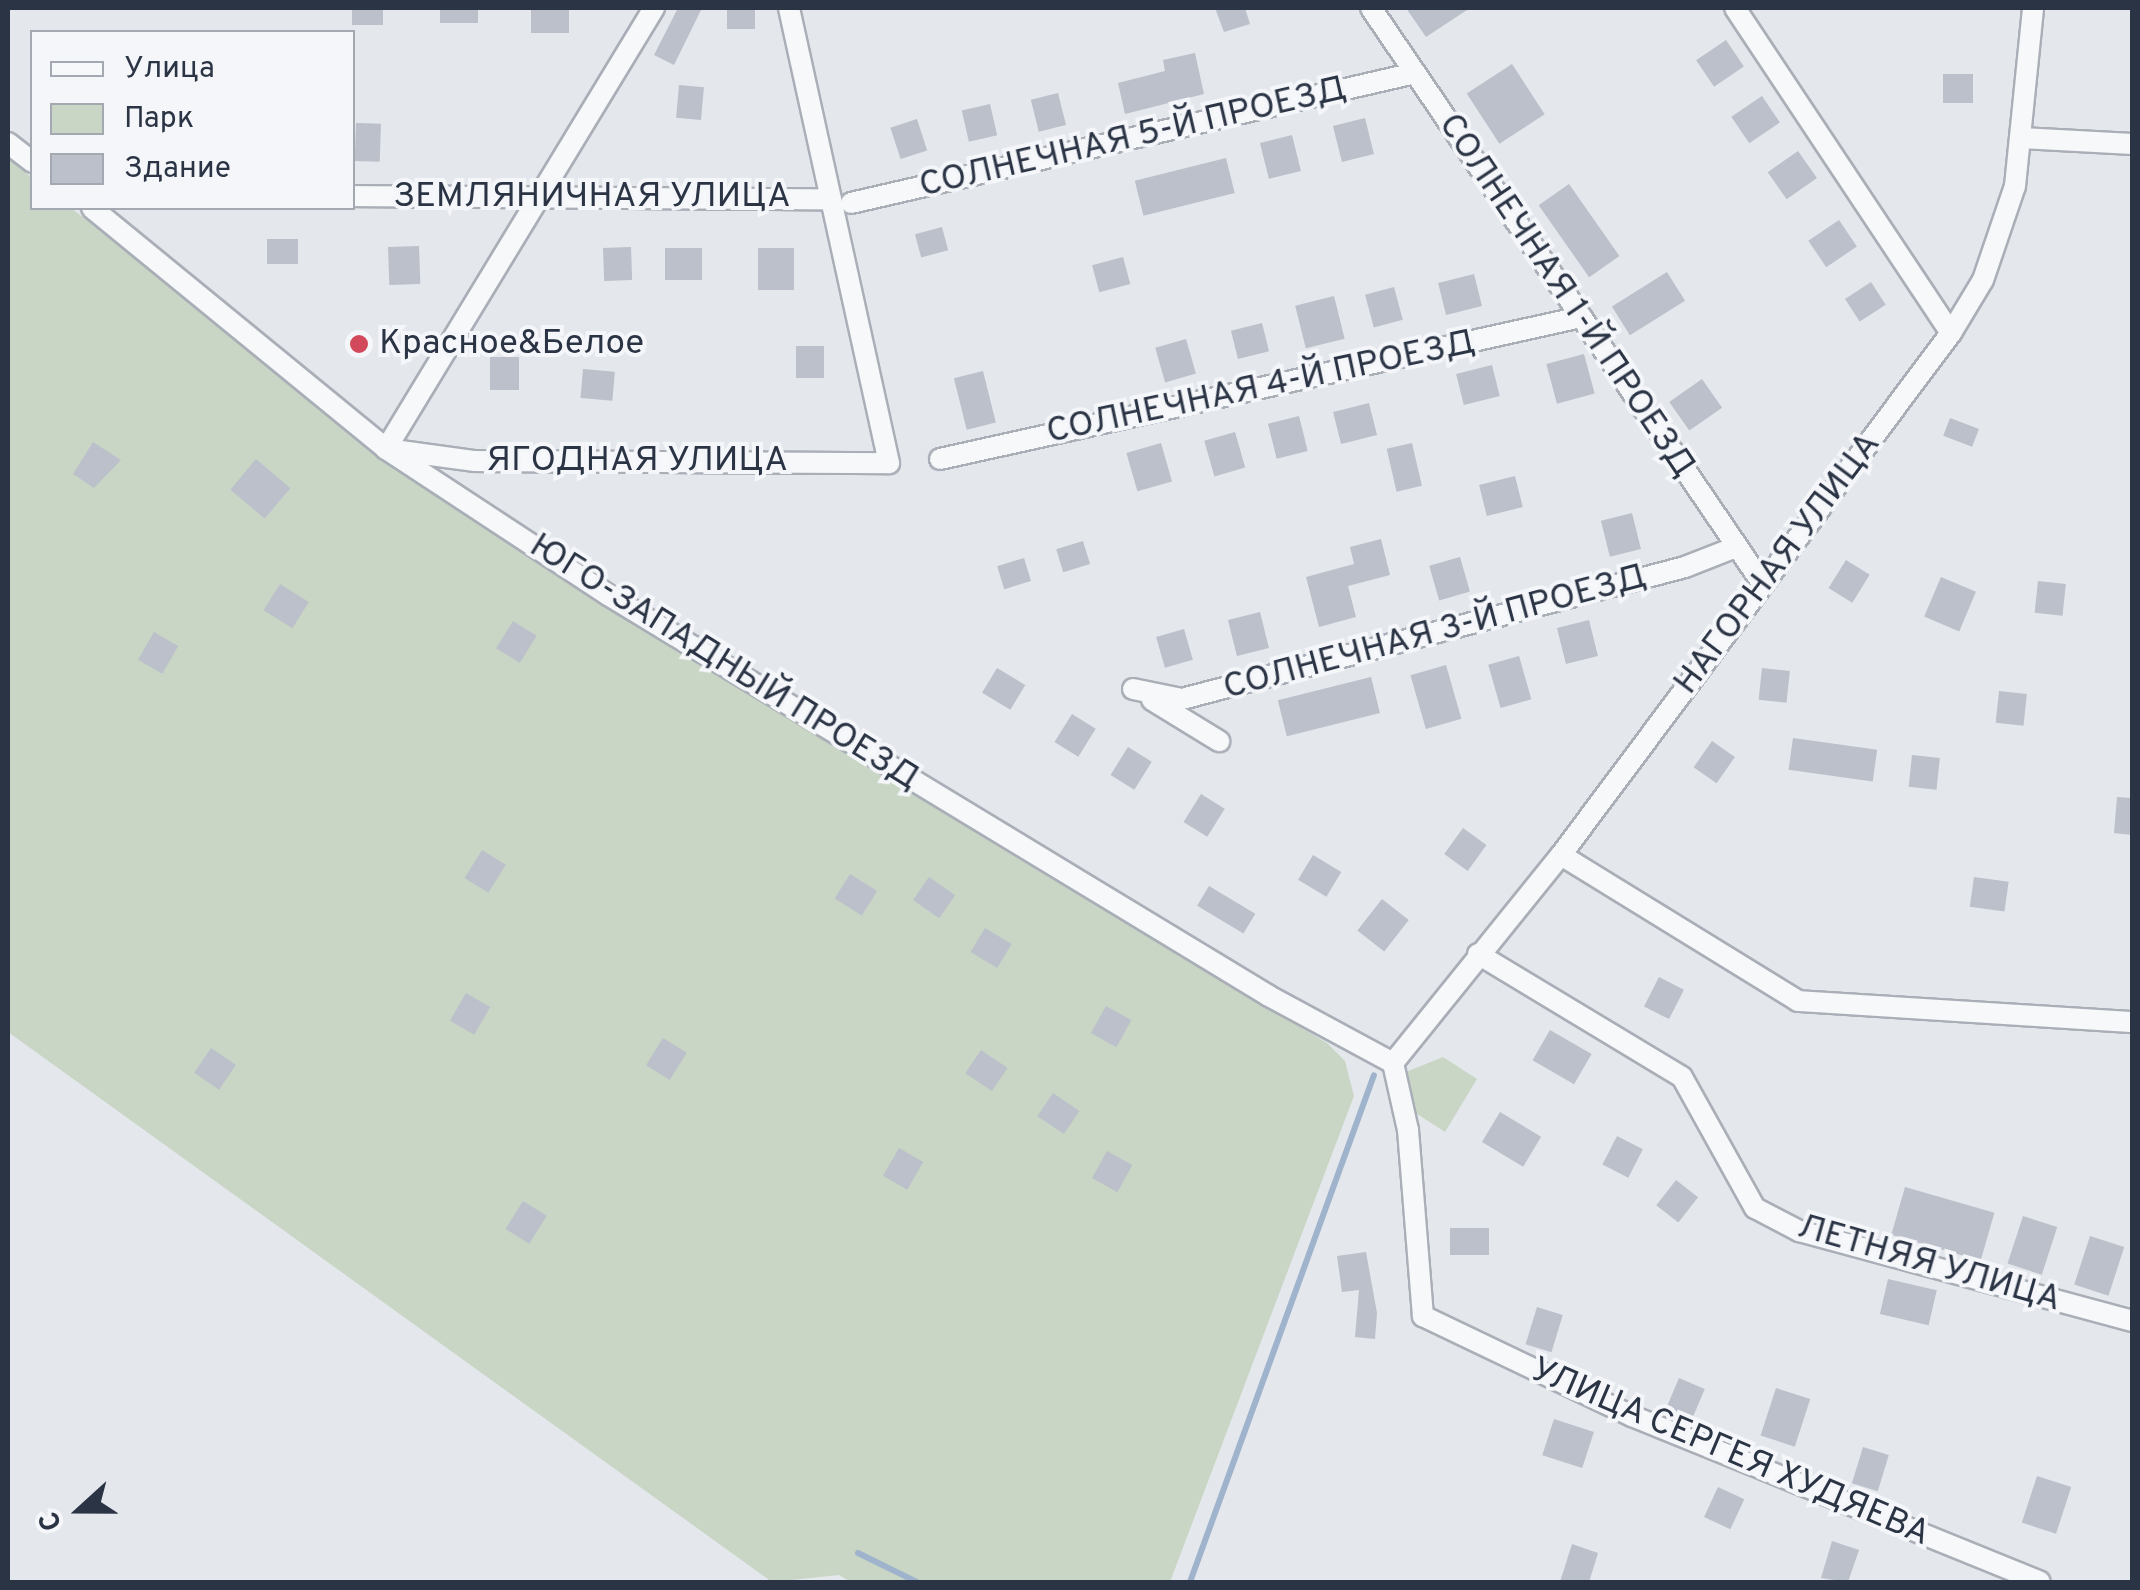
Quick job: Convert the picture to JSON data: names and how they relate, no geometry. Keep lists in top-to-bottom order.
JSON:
{
  "streets": {
    "street": [
      "СОЛНЕЧНАЯ 5-Й ПРОЕЗД",
      "ЗЕМЛЯНИЧНАЯ УЛИЦА",
      "СОЛНЕЧНАЯ 1-Й ПРОЕЗД",
      "СОЛНЕЧНАЯ 4-Й ПРОЕЗД",
      "ЯГОДНАЯ УЛИЦА",
      "НАГОРНАЯ УЛИЦА",
      "СОЛНЕЧНАЯ 3-Й ПРОЕЗД",
      "ЮГО-ЗАПАДНЫЙ ПРОЕЗД",
      "ЛЕТНЯЯ УЛИЦА",
      "УЛИЦА СЕРГЕЯ ХУДЯЕВА"
    ]
  },
  "crossings": [
    ["СОЛНЕЧНАЯ 5-Й ПРОЕЗД", "ЗЕМЛЯНИЧНАЯ УЛИЦА"],
    ["СОЛНЕЧНАЯ 5-Й ПРОЕЗД", "СОЛНЕЧНАЯ 1-Й ПРОЕЗД"],
    ["СОЛНЕЧНАЯ 5-Й ПРОЕЗД", "ЯГОДНАЯ УЛИЦА"],
    ["ЗЕМЛЯНИЧНАЯ УЛИЦА", "ЯГОДНАЯ УЛИЦА"],
    ["СОЛНЕЧНАЯ 1-Й ПРОЕЗД", "СОЛНЕЧНАЯ 4-Й ПРОЕЗД"],
    ["СОЛНЕЧНАЯ 1-Й ПРОЕЗД", "НАГОРНАЯ УЛИЦА"],
    ["СОЛНЕЧНАЯ 1-Й ПРОЕЗД", "СОЛНЕЧНАЯ 3-Й ПРОЕЗД"],
    ["ЯГОДНАЯ УЛИЦА", "ЮГО-ЗАПАДНЫЙ ПРОЕЗД"],
    ["НАГОРНАЯ УЛИЦА", "ЮГО-ЗАПАДНЫЙ ПРОЕЗД"],
    ["НАГОРНАЯ УЛИЦА", "ЛЕТНЯЯ УЛИЦА"],
    ["НАГОРНАЯ УЛИЦА", "УЛИЦА СЕРГЕЯ ХУДЯЕВА"],
    ["ЮГО-ЗАПАДНЫЙ ПРОЕЗД", "УЛИЦА СЕРГЕЯ ХУДЯЕВА"]
  ],
  "places": ["Красное&Белое"],
  "legend": ["Улица", "Парк", "Здание"],
  "north": "left"
}
